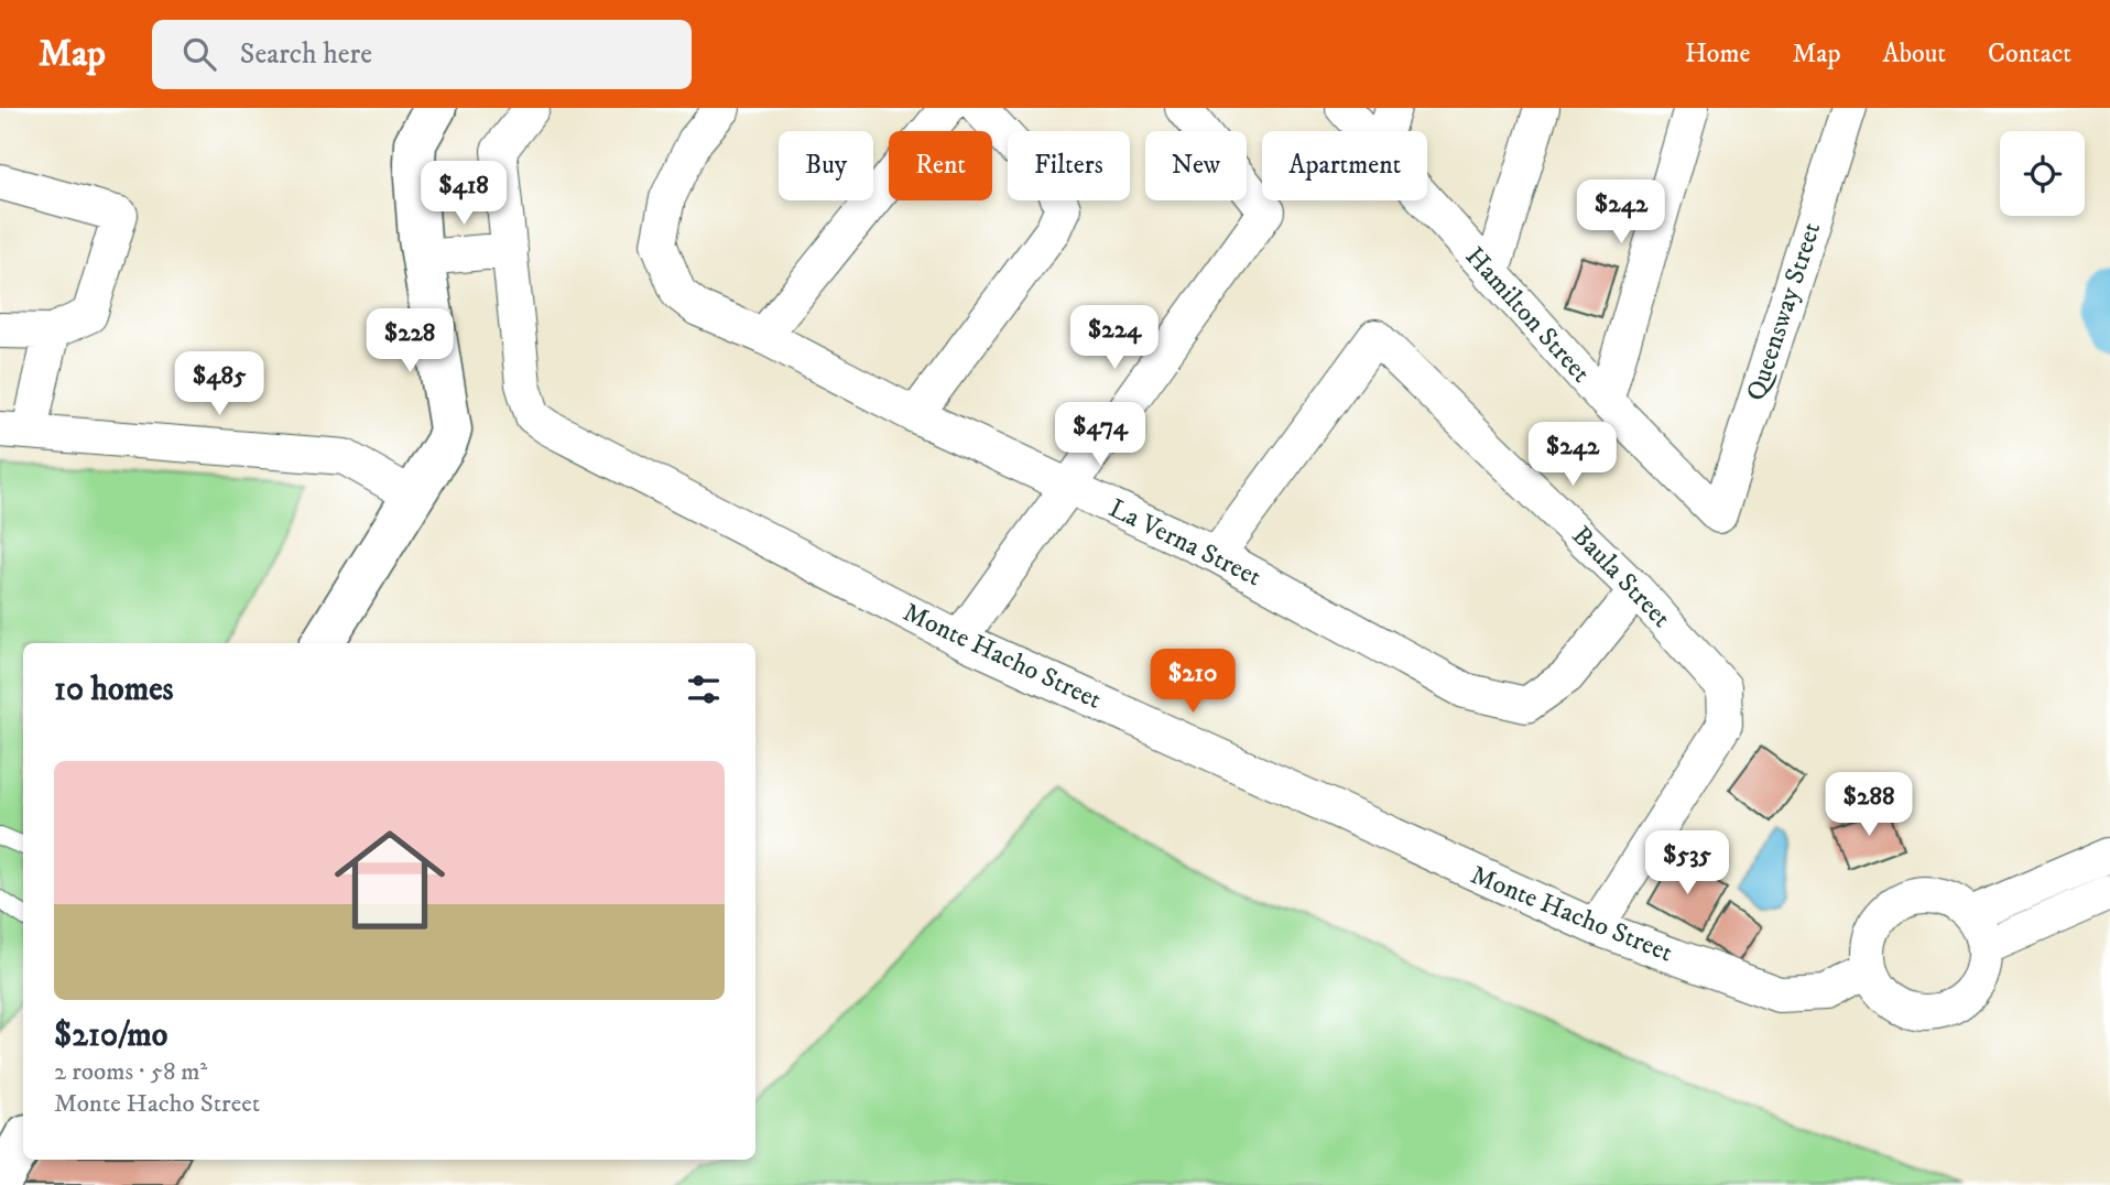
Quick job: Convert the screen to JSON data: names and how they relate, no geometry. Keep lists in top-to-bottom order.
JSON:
{
  "streets": {
    "street": [
      "Queensway Street",
      "Hamilton Street",
      "La Verna Street",
      "Baula Street",
      "Monte Hacho Street"
    ]
  },
  "crossings": [
    ["Queensway Street", "Hamilton Street"],
    ["La Verna Street", "Baula Street"],
    ["Baula Street", "Monte Hacho Street"]
  ],
  "page": {
    "header": "Map",
    "search": "Search here",
    "nav": [
      "Home",
      "Map",
      "About",
      "Contact"
    ],
    "chip": [
      "Buy",
      "Rent",
      "Filters",
      "New",
      "Apartment"
    ],
    "price": [
      "$418",
      "$242",
      "$224",
      "$228",
      "$485",
      "$474",
      "$242",
      "$210",
      "$288",
      "$535"
    ],
    "heading": "10 homes",
    "list": [
      {
        "name": "$210/mo",
        "note": "2 rooms · 58 m² · Monte Hacho Street"
      }
    ]
  }
}
